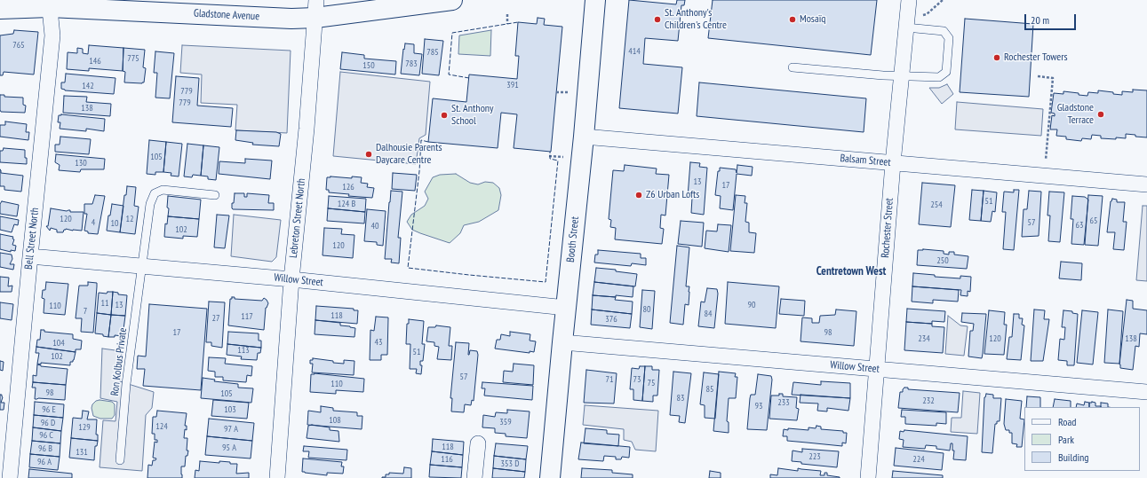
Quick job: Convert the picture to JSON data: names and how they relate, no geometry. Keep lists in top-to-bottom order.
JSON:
{
  "streets": {
    "main road": ["Gladstone Avenue", "Booth Street"],
    "street": [
      "Balsam Street",
      "Lebreton Street North",
      "Rochester Street",
      "Bell Street North",
      "Willow Street"
    ],
    "lane": ["Ron Kolbus Private"]
  },
  "crossings": [
    ["Gladstone Avenue", "Lebreton Street North"],
    ["Gladstone Avenue", "Bell Street North"],
    ["Balsam Street", "Rochester Street"],
    ["Balsam Street", "Booth Street"],
    ["Lebreton Street North", "Willow Street"],
    ["Rochester Street", "Willow Street"],
    ["Bell Street North", "Willow Street"],
    ["Booth Street", "Willow Street"],
    ["Willow Street", "Ron Kolbus Private"]
  ],
  "districts": ["Centretown West"],
  "places": [
    "St. Anthony's Children's Centre",
    "Mosaïq",
    "Rochester Towers",
    "Gladstone Terrace",
    "St. Anthony School",
    "Dalhousie Parents Daycare Centre",
    "Z6 Urban Lofts"
  ],
  "house_numbers": [
    "765",
    "414",
    "785",
    "775",
    "146",
    "783",
    "150",
    "391",
    "142",
    "779",
    "779",
    "138",
    "105",
    "130",
    "13",
    "17",
    "126",
    "51",
    "124 B",
    "254",
    "120",
    "12",
    "65",
    "4",
    "57",
    "10",
    "63",
    "40",
    "102",
    "120",
    "250",
    "11",
    "13",
    "90",
    "110",
    "80",
    "7",
    "84",
    "118",
    "117",
    "27",
    "376",
    "17",
    "98",
    "234",
    "120",
    "138",
    "43",
    "104",
    "113",
    "51",
    "102",
    "57",
    "71",
    "73",
    "75",
    "110",
    "85",
    "98",
    "105",
    "83",
    "232",
    "233",
    "93",
    "96 E",
    "103",
    "108",
    "359",
    "96 D",
    "124",
    "129",
    "97 A",
    "96 C",
    "118",
    "95 A",
    "96 B",
    "131",
    "223",
    "116",
    "224",
    "96 A",
    "353 D"
  ],
  "legend": ["Road", "Park", "Building"],
  "scale_bar": "20 m"
}
